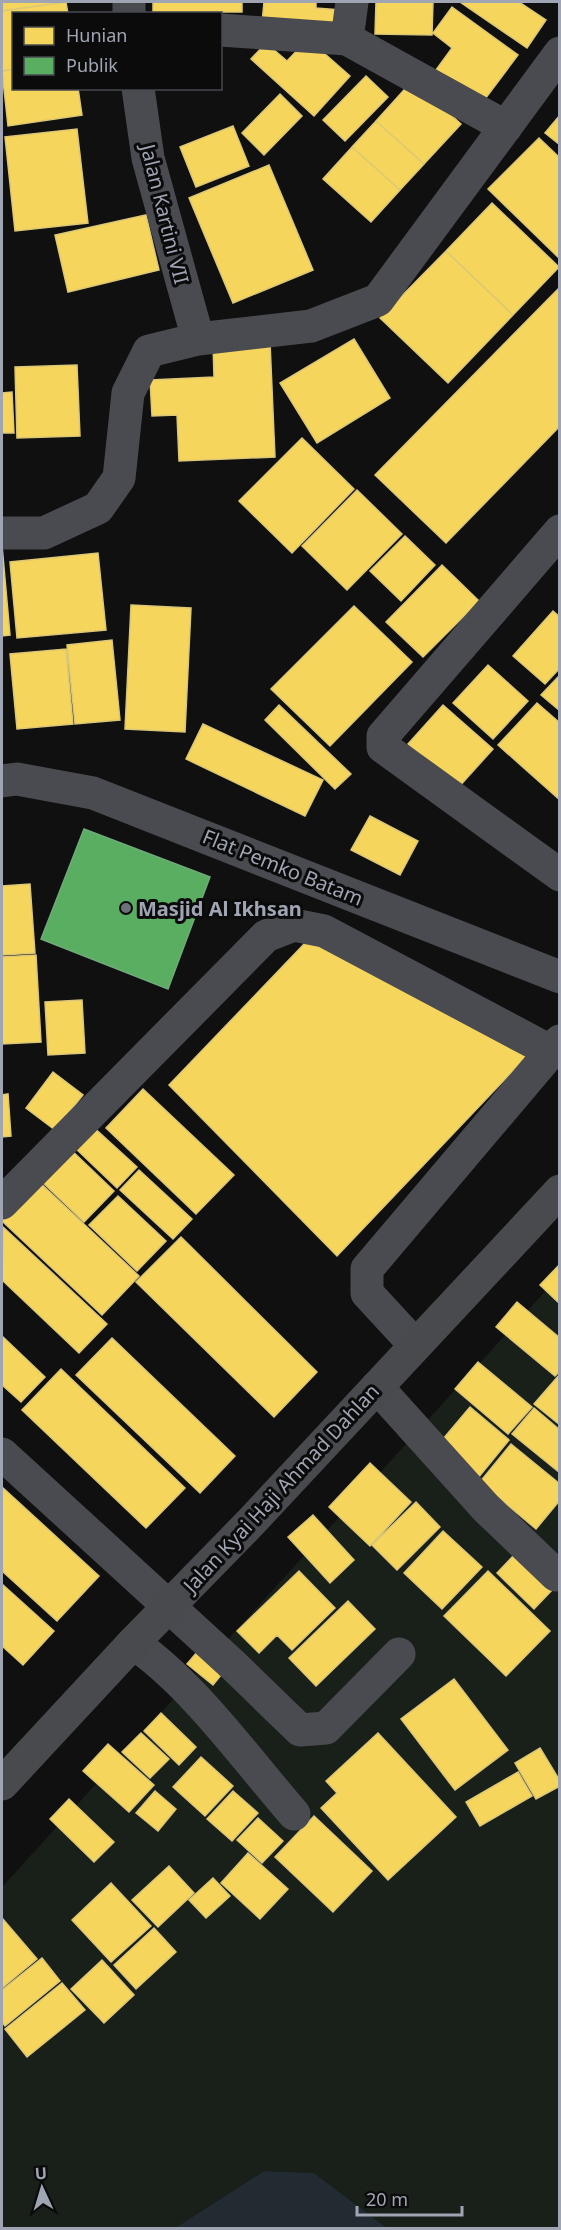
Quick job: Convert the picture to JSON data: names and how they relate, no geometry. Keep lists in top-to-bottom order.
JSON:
{
  "streets": {
    "main road": ["Jalan Kyai Haji Ahmad Dahlan"],
    "street": ["Jalan Kartini VII", "Flat Pemko Batam"]
  },
  "places": ["Masjid Al Ikhsan"],
  "legend": ["Hunian", "Publik"],
  "scale_bar": "20 m",
  "north": "top"
}
